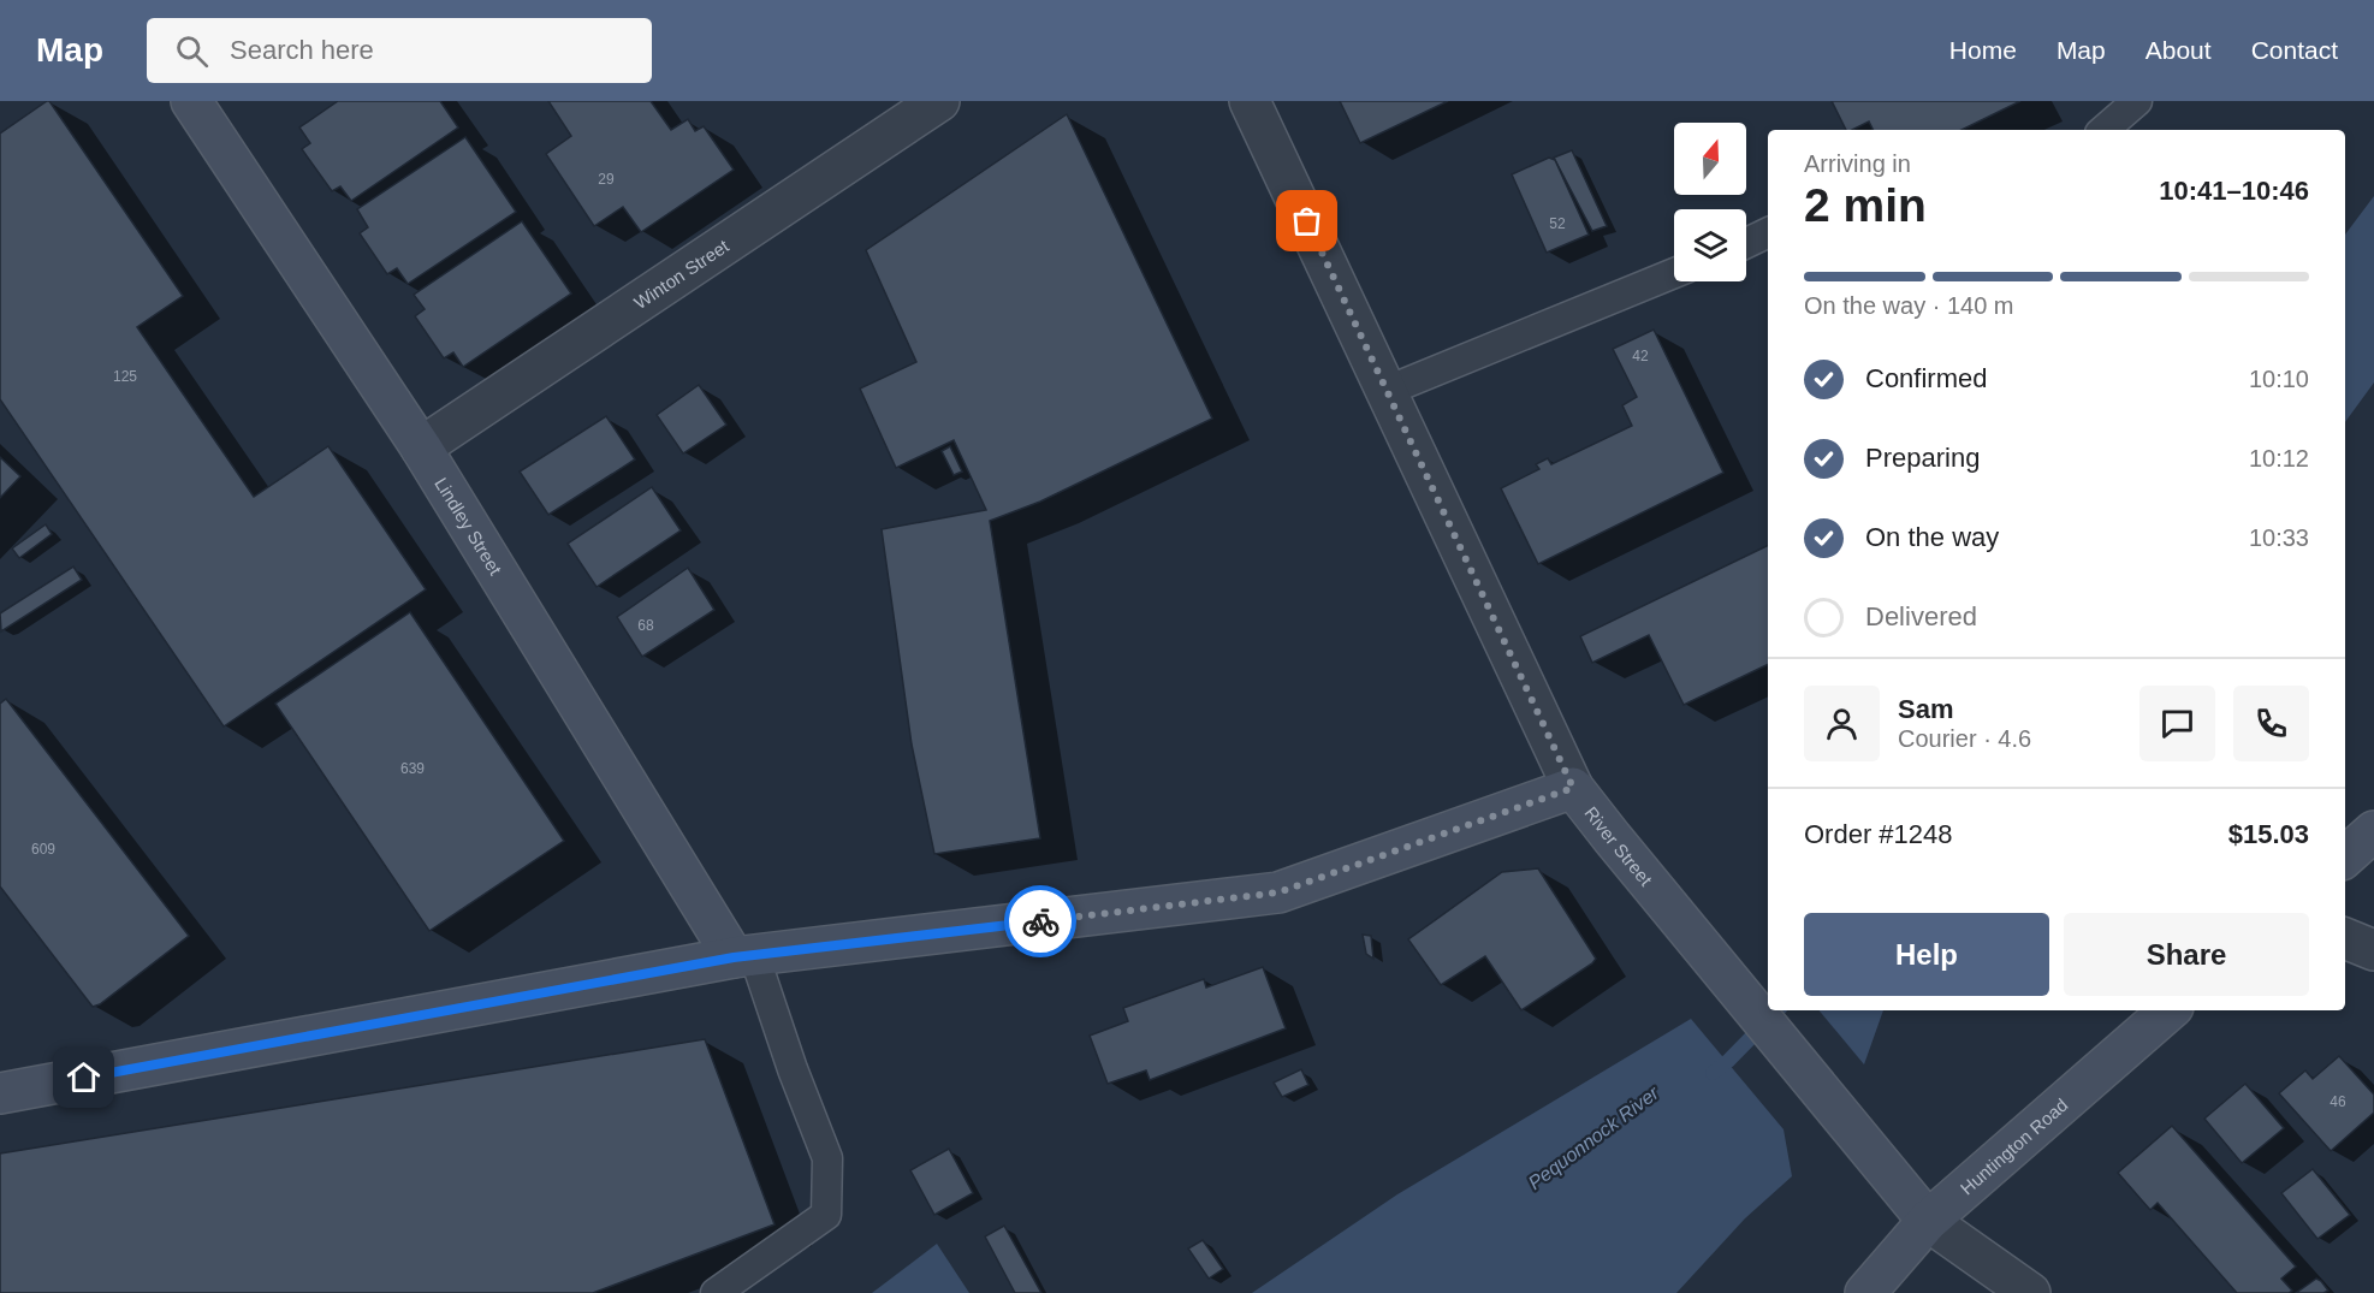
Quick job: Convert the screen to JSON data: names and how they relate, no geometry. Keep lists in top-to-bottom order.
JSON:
{
  "streets": {
    "main road": ["Lindley Street", "River Street", "Huntington Road"],
    "street": ["Winton Street"]
  },
  "crossings": [
    ["Winton Street", "Lindley Street"],
    ["River Street", "Huntington Road"]
  ],
  "water": ["Pequonnock River"],
  "house_numbers": [
    "29",
    "52",
    "42",
    "125",
    "68",
    "639",
    "609",
    "46"
  ],
  "north": "top",
  "page": {
    "header": "Map",
    "search": "Search here",
    "nav": [
      "Home",
      "Map",
      "About",
      "Contact"
    ],
    "heading": ["2 min", "Arriving in", "10:41–10:46"],
    "panel": [
      "Sam",
      "Courier · 4.6",
      "Order #1248",
      "$15.03"
    ],
    "bar": "On the way · 140 m",
    "list": [
      ["Confirmed", "10:10"],
      ["Preparing", "10:12"],
      ["On the way", "10:33"],
      "Delivered"
    ],
    "buttons": ["Help", "Share"]
  }
}
